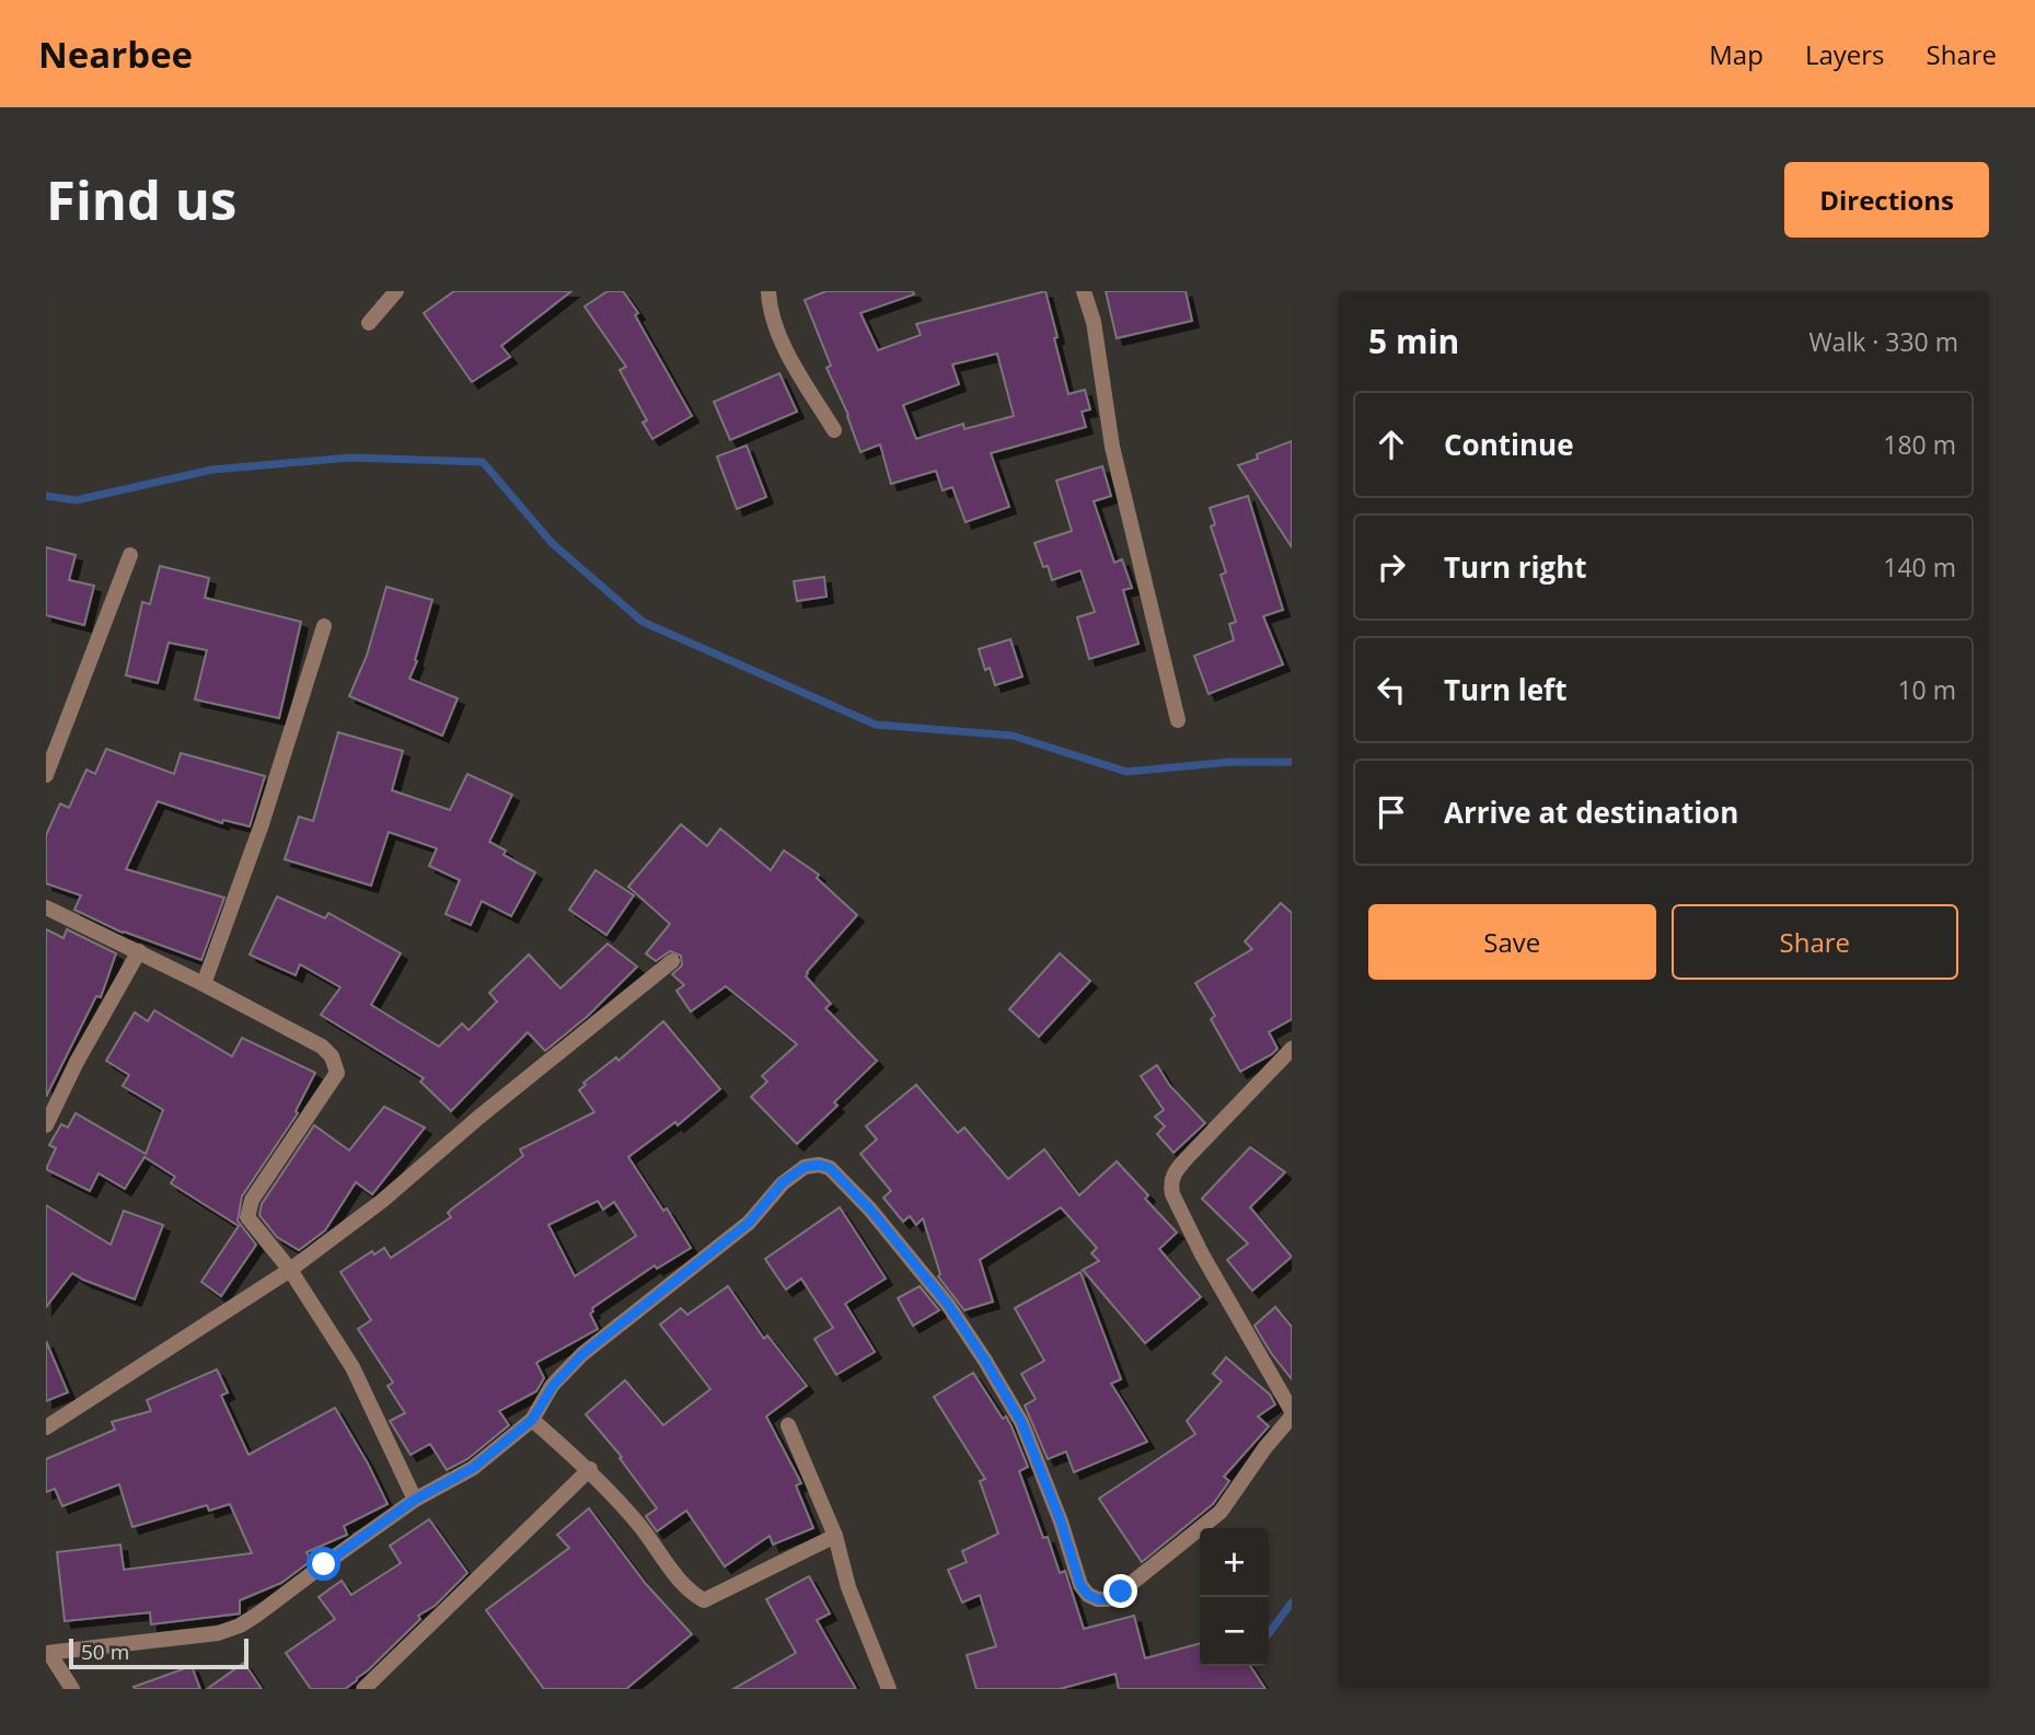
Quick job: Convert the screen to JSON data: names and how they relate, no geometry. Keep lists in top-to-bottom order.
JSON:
{
  "scale_bar": "50 m",
  "page": {
    "header": "Nearbee",
    "nav": ["Map", "Layers", "Share"],
    "buttons": [
      "Directions",
      ["Save", "Share"]
    ],
    "title": "Find us",
    "heading": ["5 min", "Walk · 330 m"],
    "list": [
      ["Continue", "180 m"],
      ["Turn right", "140 m"],
      ["Turn left", "10 m"],
      "Arrive at destination"
    ],
    "map_buttons": ["+", "−"],
    "scale": "50 m"
  }
}
